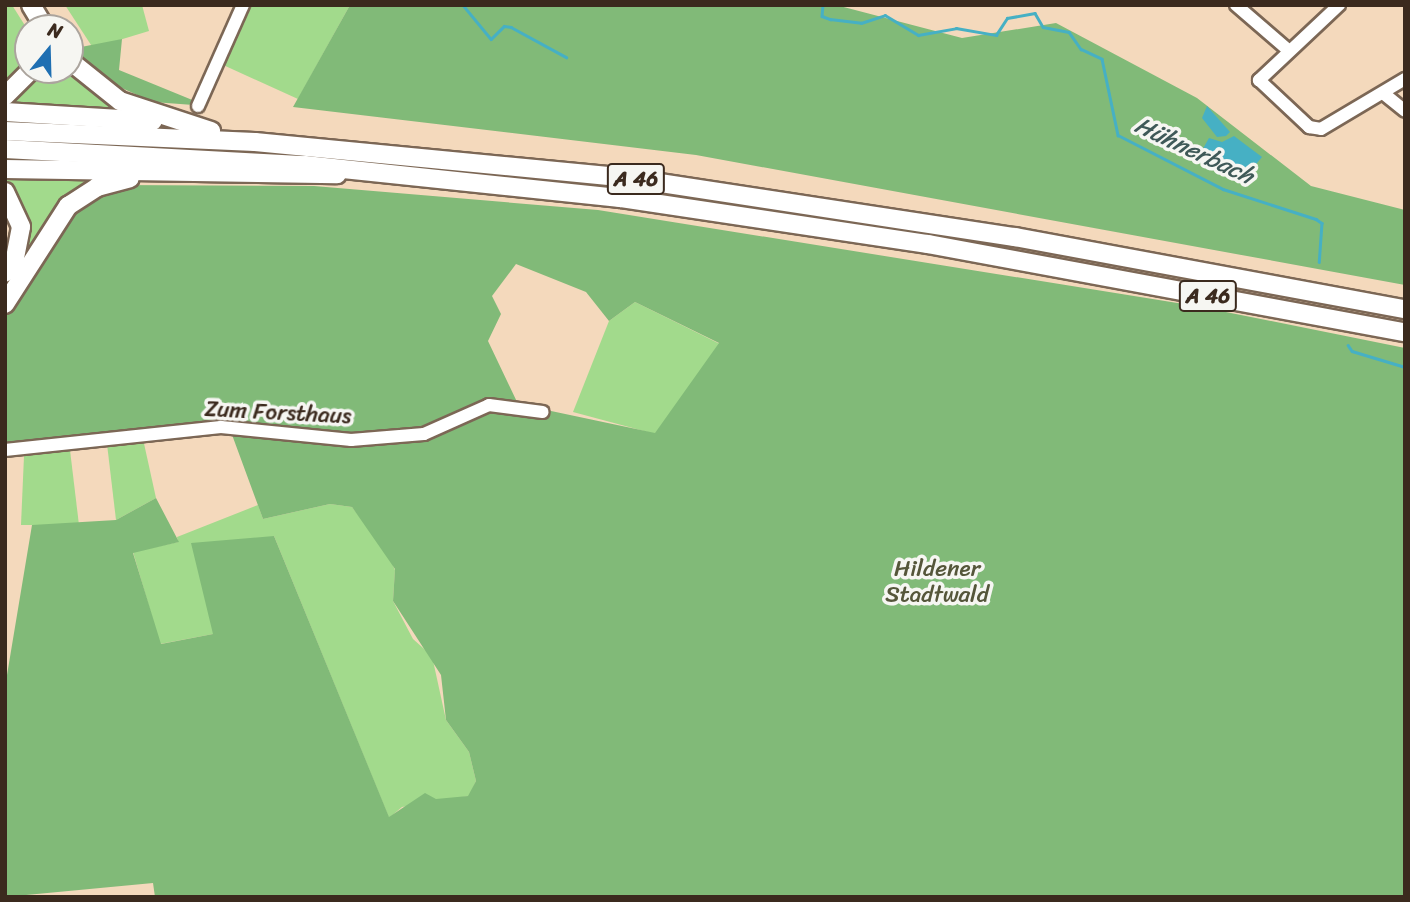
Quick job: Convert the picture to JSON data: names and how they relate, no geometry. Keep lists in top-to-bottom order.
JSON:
{
  "streets": {
    "highway": ["A 46"],
    "street": ["Zum Forsthaus"]
  },
  "water": ["Hühnerbach"],
  "parks": ["Hildener Stadtwald"],
  "north": "top"
}
